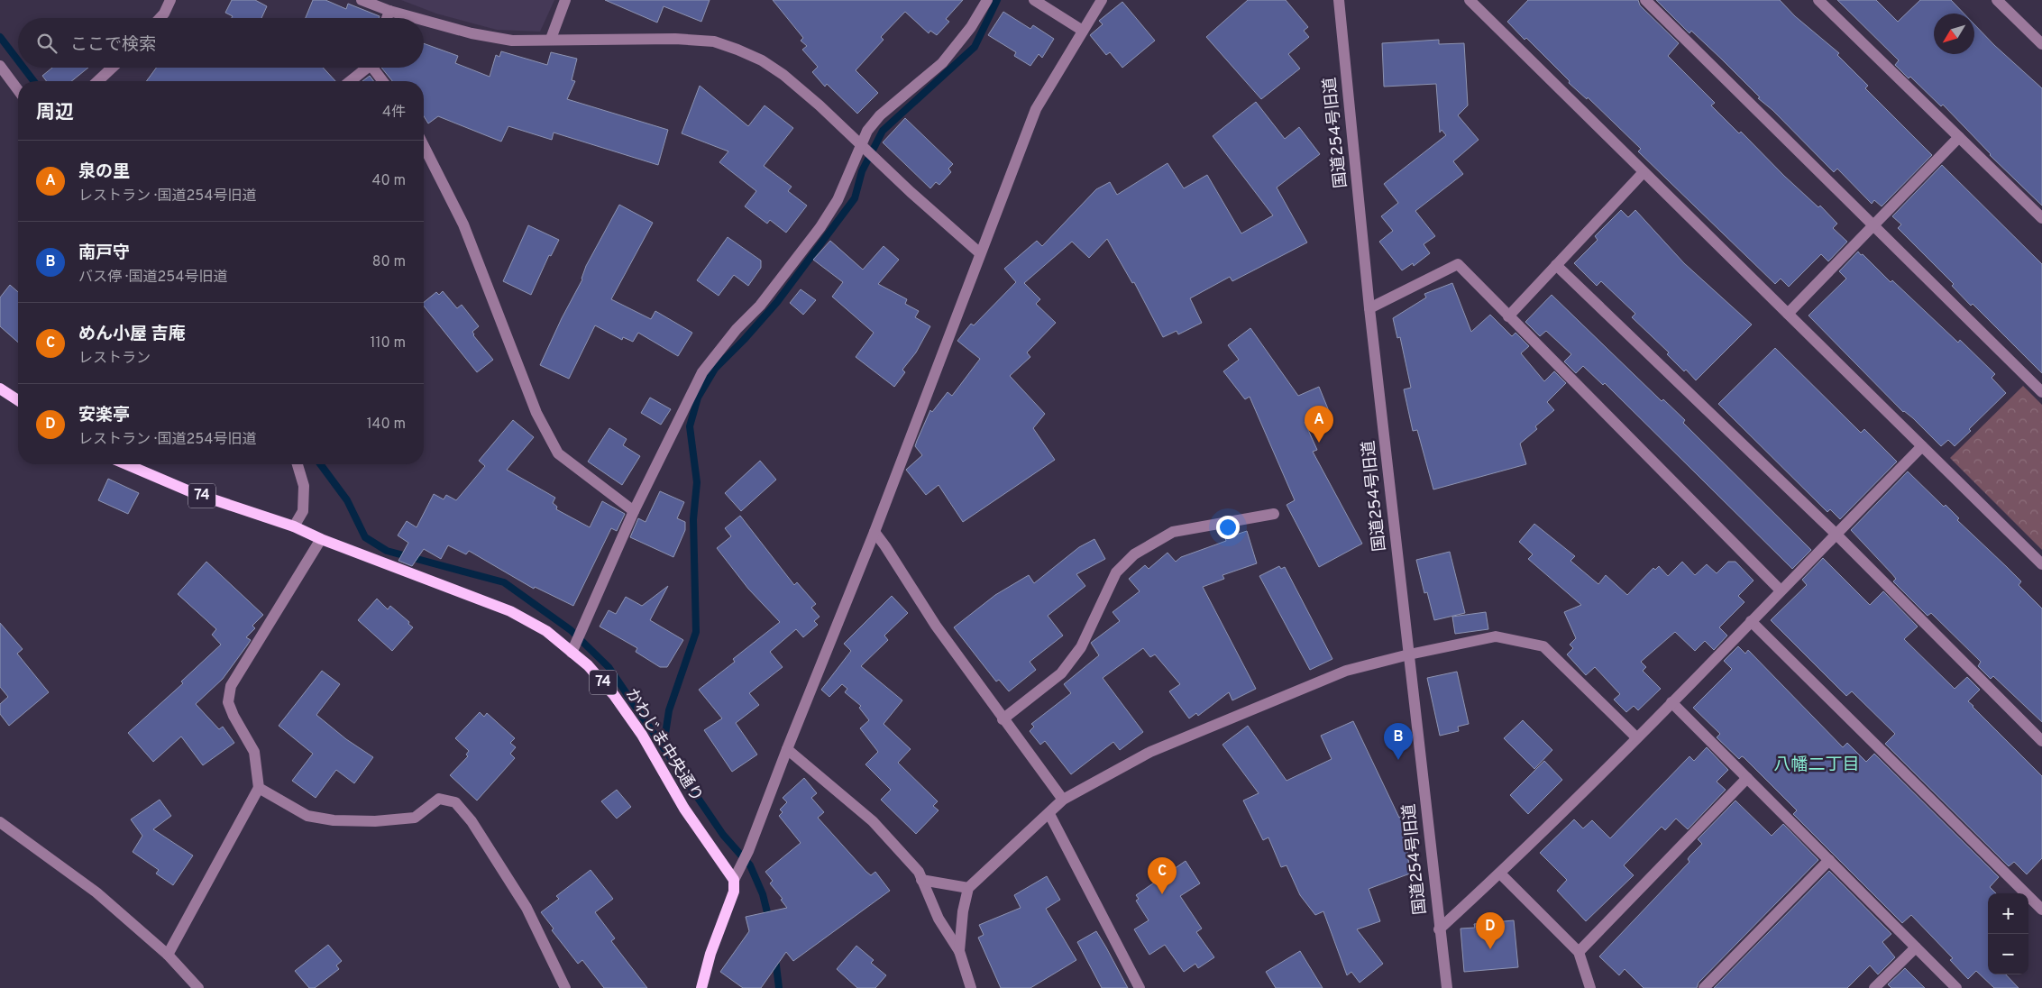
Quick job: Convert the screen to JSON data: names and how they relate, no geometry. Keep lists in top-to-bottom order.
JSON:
{
  "streets": {
    "main road": ["74", "かわじま中央通り"],
    "street": ["国道254号旧道"]
  },
  "crossings": [
    ["74", "かわじま中央通り"]
  ],
  "districts": ["八幡二丁目"],
  "north": "bottom left",
  "page": {
    "search": "ここで検索",
    "heading": ["周辺", "4件"],
    "list": [
      {
        "mark": "A",
        "name": "泉の里",
        "note": "レストラン · 国道254号旧道",
        "value": "40 m"
      },
      {
        "mark": "B",
        "name": "南戸守",
        "note": "バス停 · 国道254号旧道",
        "value": "80 m"
      },
      {
        "mark": "C",
        "name": "めん小屋 吉庵",
        "note": "レストラン",
        "value": "110 m"
      },
      {
        "mark": "D",
        "name": "安楽亭",
        "note": "レストラン · 国道254号旧道",
        "value": "140 m"
      }
    ],
    "pins": [
      "A",
      "B",
      "C",
      "D"
    ],
    "map_buttons": ["+", "−"]
  }
}
